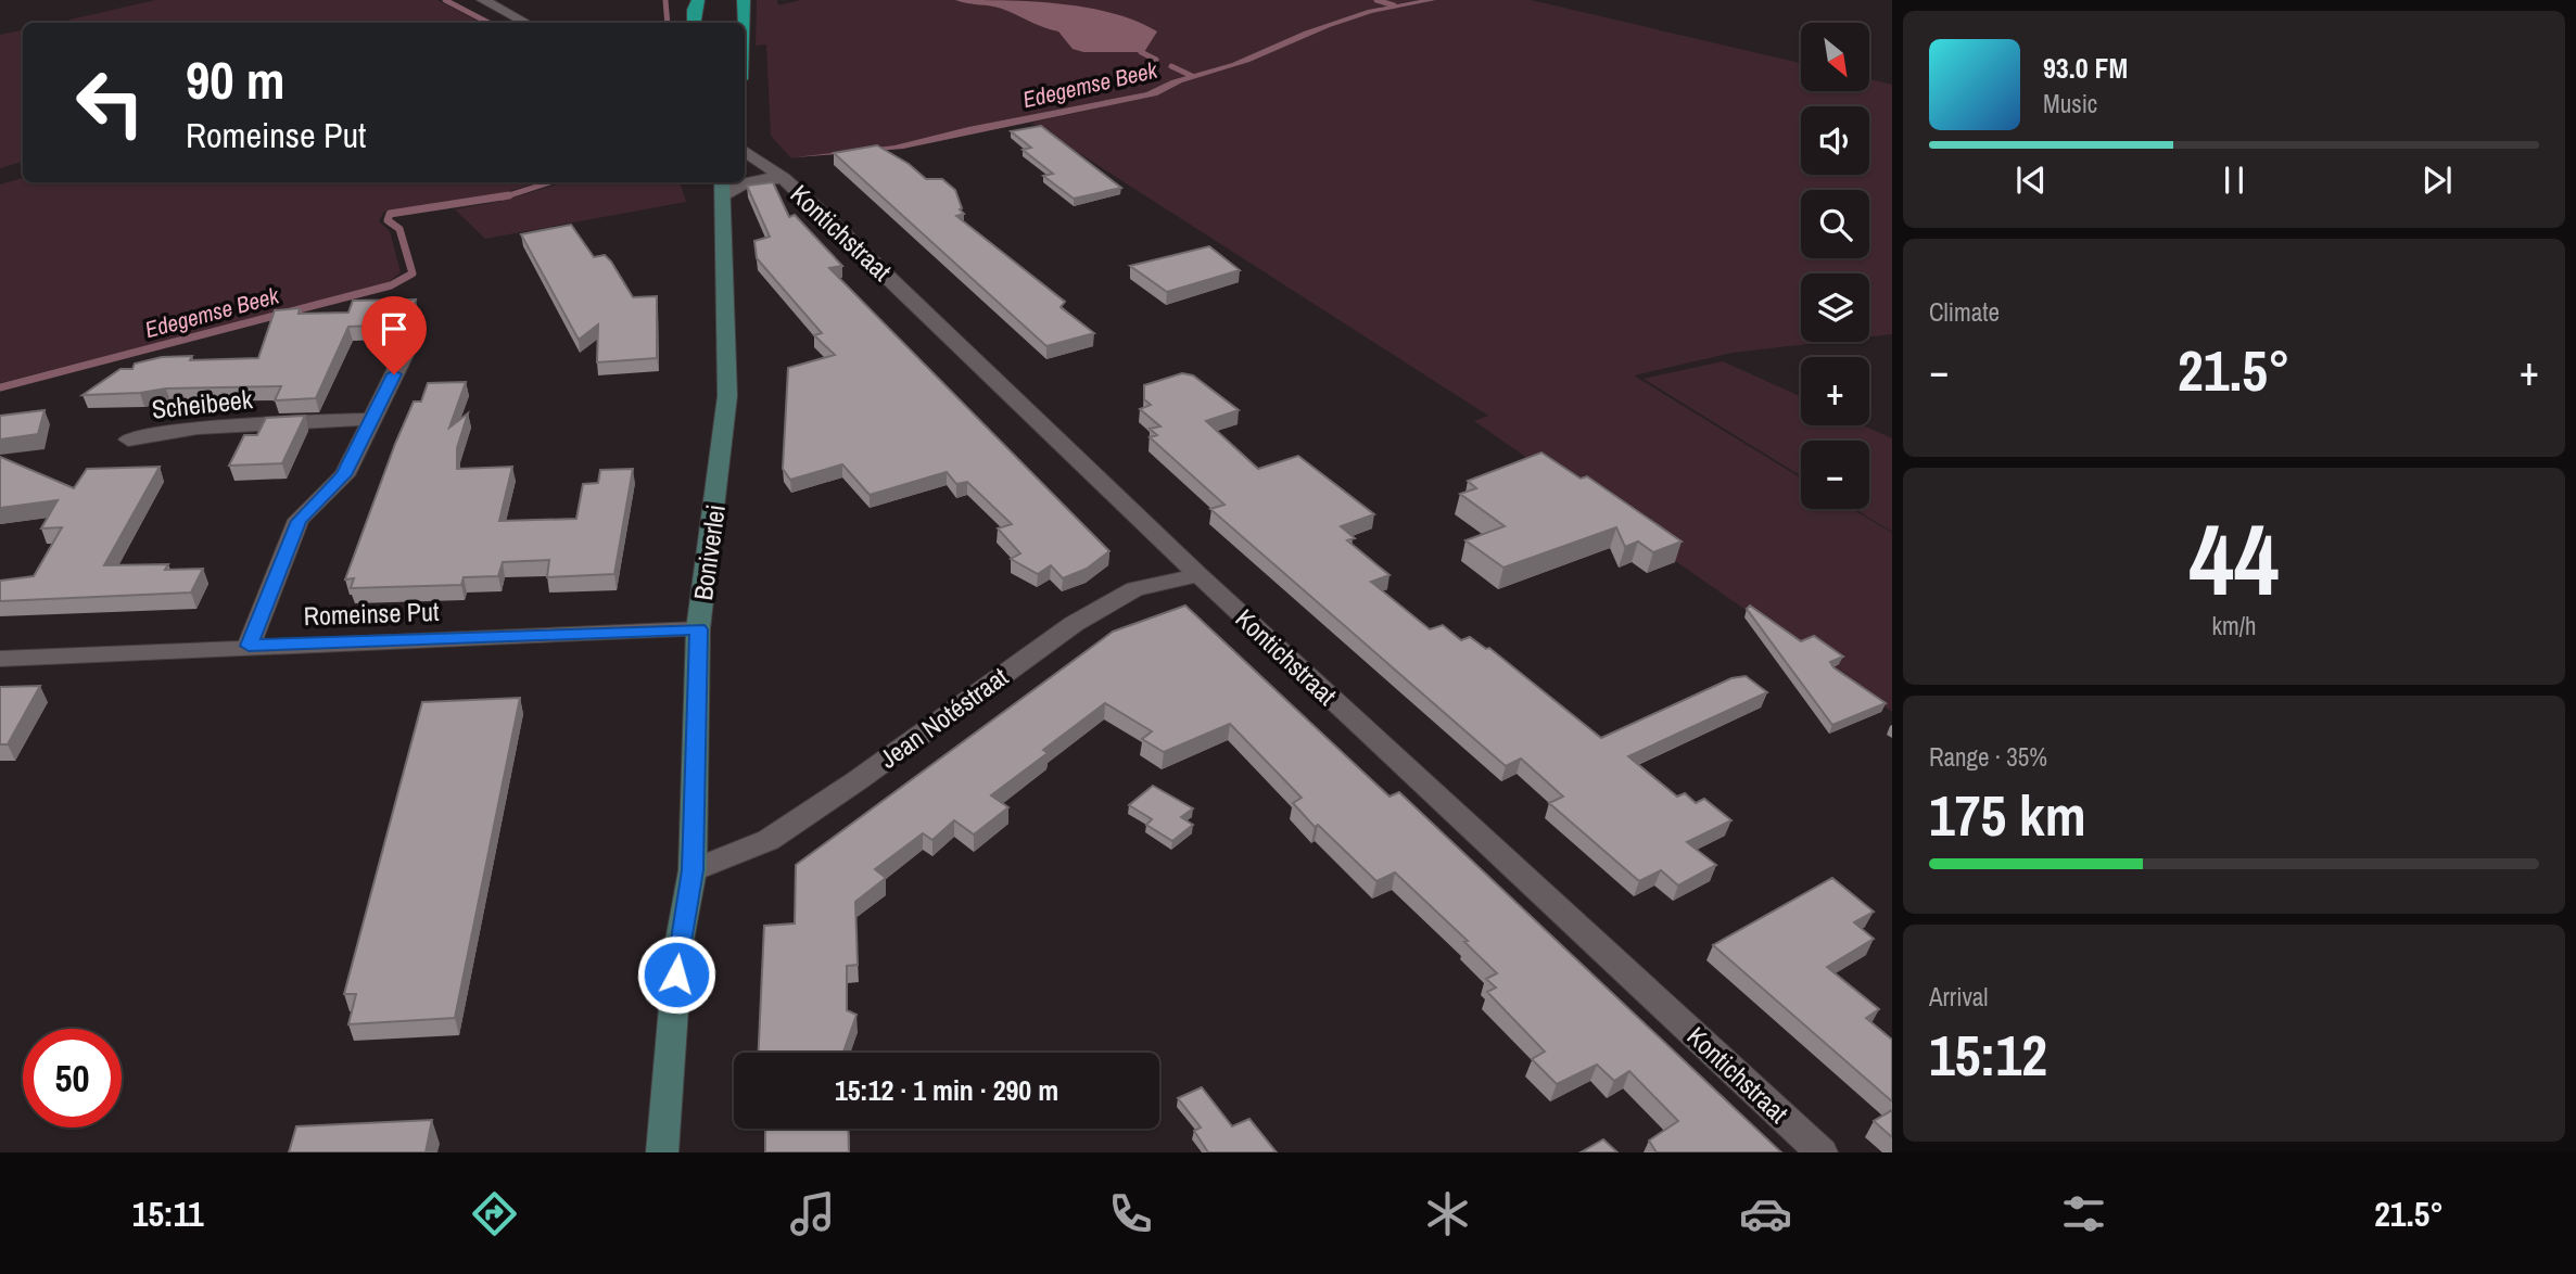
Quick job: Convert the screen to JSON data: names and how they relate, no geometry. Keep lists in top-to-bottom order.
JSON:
{
  "streets": {
    "main road": ["Boniverlei"],
    "street": [
      "Kontichstraat",
      "Scheibeek",
      "Romeinse Put",
      "Jean Notéstraat"
    ]
  },
  "crossings": [
    ["Kontichstraat", "Jean Notéstraat"],
    ["Boniverlei", "Romeinse Put"],
    ["Boniverlei", "Jean Notéstraat"]
  ],
  "water": ["Edegemse Beek"],
  "north": "bottom right",
  "page": {
    "map_buttons": ["+", "−"],
    "turn": ["90 m", "Romeinse Put"],
    "song": ["93.0 FM", "Music"],
    "tile": [
      "Climate",
      ["44", "km/h"],
      ["Range · 35%", "175 km"],
      ["Arrival", "15:12"]
    ],
    "heat": ["−", "21.5°", "+"],
    "limit": "50",
    "trip": "15:12 · 1 min · 290 m",
    "tabs": ["15:11", "21.5°"]
  }
}
